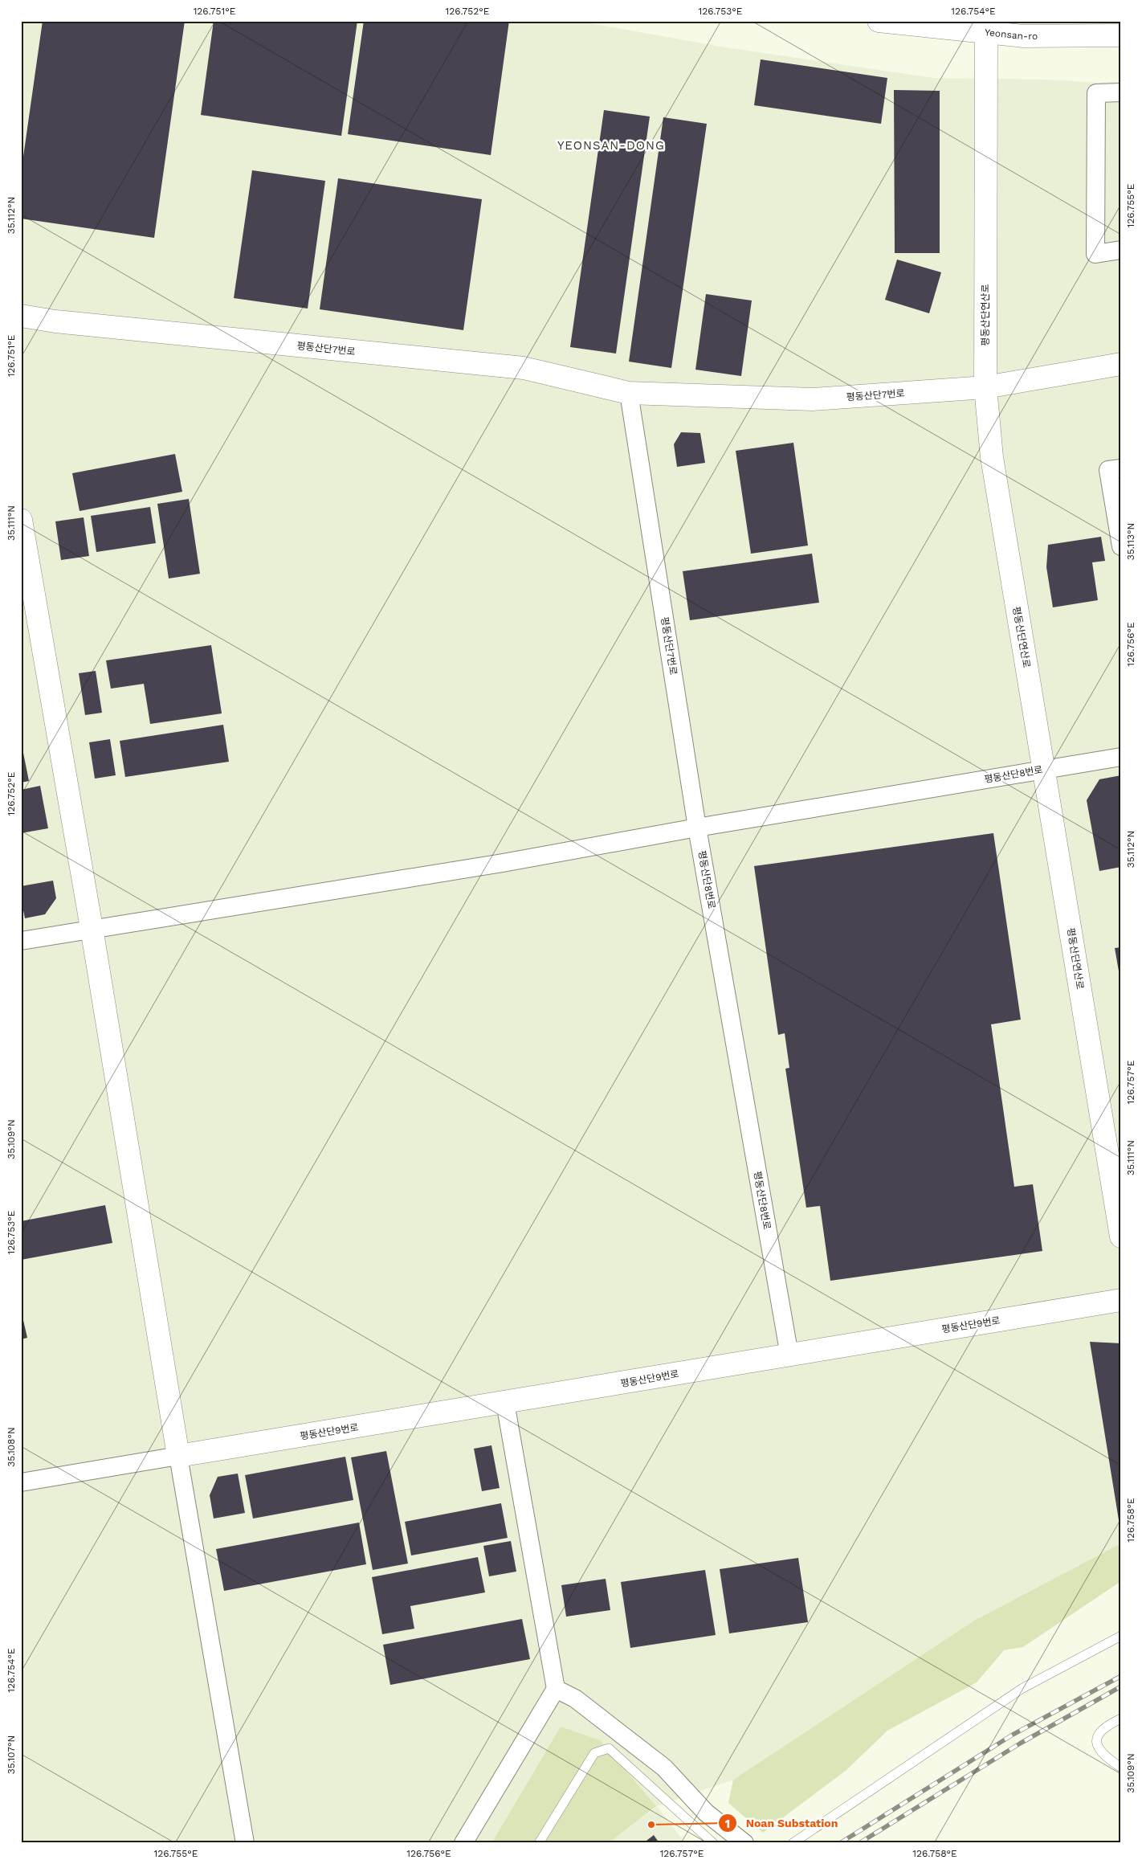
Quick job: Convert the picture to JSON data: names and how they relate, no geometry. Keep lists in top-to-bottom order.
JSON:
{
  "streets": {
    "street": [
      "Yeonsan-ro",
      "평동산단연산로",
      "평동산단7번로",
      "평동산단8번로",
      "평동산단9번로"
    ]
  },
  "crossings": [
    ["Yeonsan-ro", "평동산단연산로"],
    ["평동산단연산로", "평동산단7번로"],
    ["평동산단연산로", "평동산단8번로"],
    ["평동산단7번로", "평동산단8번로"],
    ["평동산단8번로", "평동산단9번로"]
  ],
  "districts": ["YEONSAN-DONG"],
  "places": ["Noan Substation"],
  "coordinates": [
    "126.751°E",
    "126.752°E",
    "126.753°E",
    "126.754°E",
    "126.755°E",
    "35.112°N",
    "35.111°N",
    "35.113°N",
    "126.756°E",
    "126.757°E",
    "35.109°N",
    "35.108°N",
    "126.758°E",
    "35.107°N"
  ]
}
